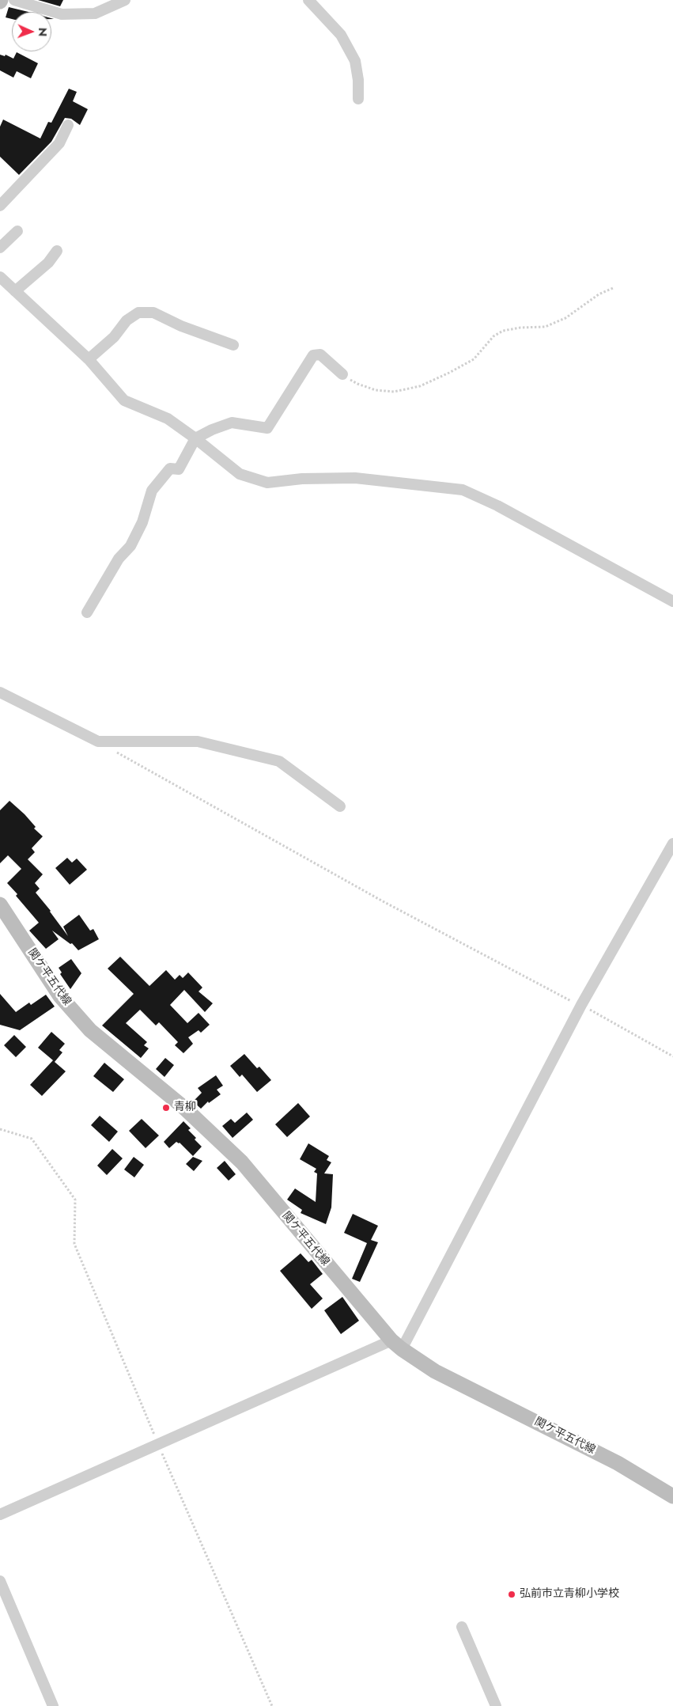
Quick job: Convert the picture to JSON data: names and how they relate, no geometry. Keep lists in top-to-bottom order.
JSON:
{
  "streets": {
    "main road": ["関ケ平五代線"]
  },
  "places": ["青柳", "弘前市立青柳小学校"],
  "north": "right"
}
